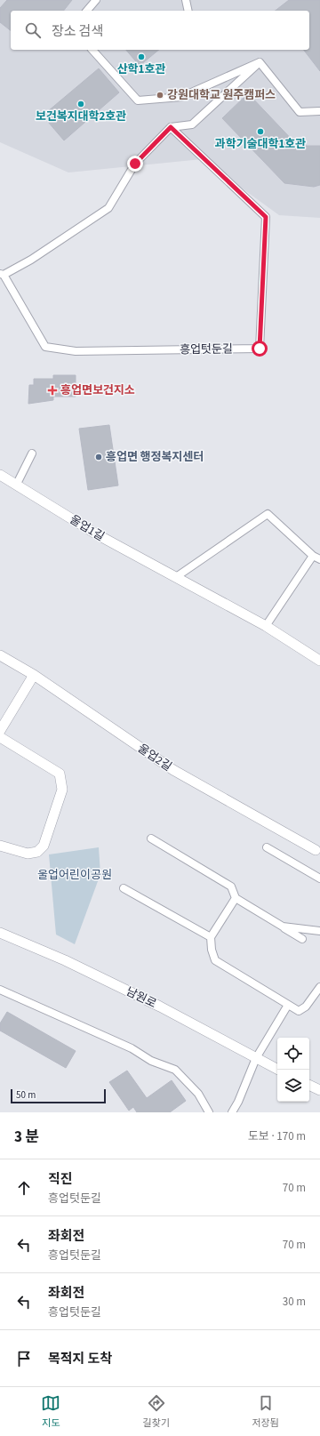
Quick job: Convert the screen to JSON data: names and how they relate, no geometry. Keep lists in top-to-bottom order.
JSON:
{
  "streets": {
    "street": ["울업1길", "울업2길", "남원로"],
    "lane": ["흥업텃둔길"]
  },
  "parks": ["울업어린이공원"],
  "places": {
    "other": [
      "산학1호관",
      "강원대학교 원주캠퍼스",
      "보건복지대학2호관",
      "과학기술대학1호관",
      "흥업면 행정복지센터"
    ],
    "health": ["흥업면보건지소"]
  },
  "scale_bar": "50 m",
  "page": {
    "search": "장소 검색",
    "scale": "50 m",
    "heading": ["3 분", "도보 · 170 m"],
    "list": [
      ["직진", "흥업텃둔길", "70 m"],
      ["좌회전", "흥업텃둔길", "70 m"],
      ["좌회전", "흥업텃둔길", "30 m"],
      "목적지 도착"
    ],
    "nav": ["지도", "길찾기", "저장됨"]
  }
}
